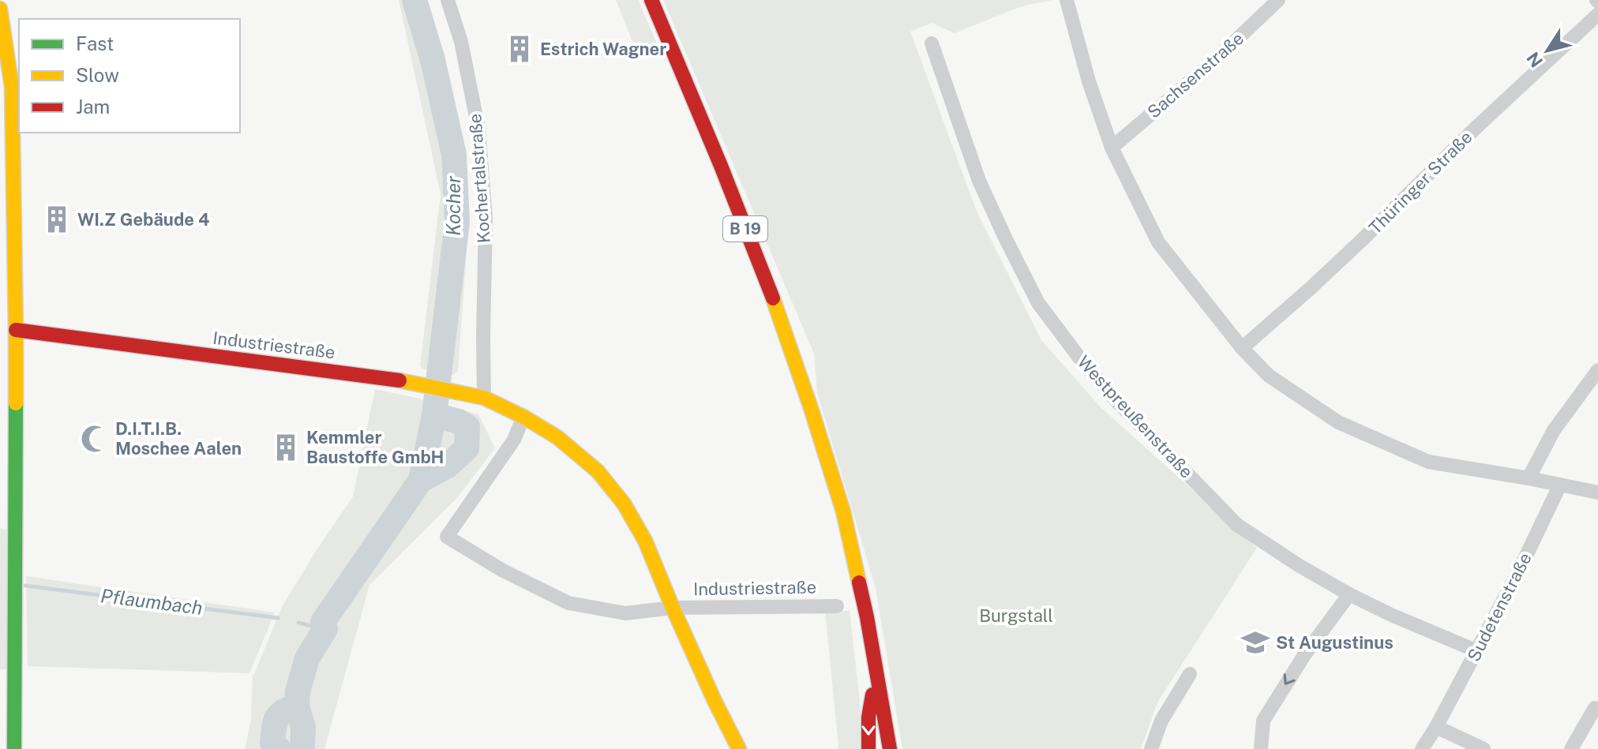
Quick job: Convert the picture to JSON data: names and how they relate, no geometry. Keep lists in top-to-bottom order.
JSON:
{
  "streets": {
    "main road": ["B 19", "Industriestraße"],
    "street": [
      "Sachsenstraße",
      "Kochertalstraße",
      "Thüringer Straße",
      "Westpreußenstraße",
      "Sudetenstraße"
    ]
  },
  "crossings": [
    ["Kochertalstraße", "Industriestraße"],
    ["Westpreußenstraße", "Sudetenstraße"]
  ],
  "water": ["Kocher", "Pflaumbach"],
  "parks": ["Burgstall"],
  "places": {
    "building": ["Estrich Wagner", "WI.Z Gebäude 4", "Kemmler Baustoffe GmbH"],
    "mosque": ["D.I.T.I.B. Moschee Aalen"],
    "school or university": ["St Augustinus"]
  },
  "legend": ["Fast", "Slow", "Jam"],
  "north": "bottom left"
}
